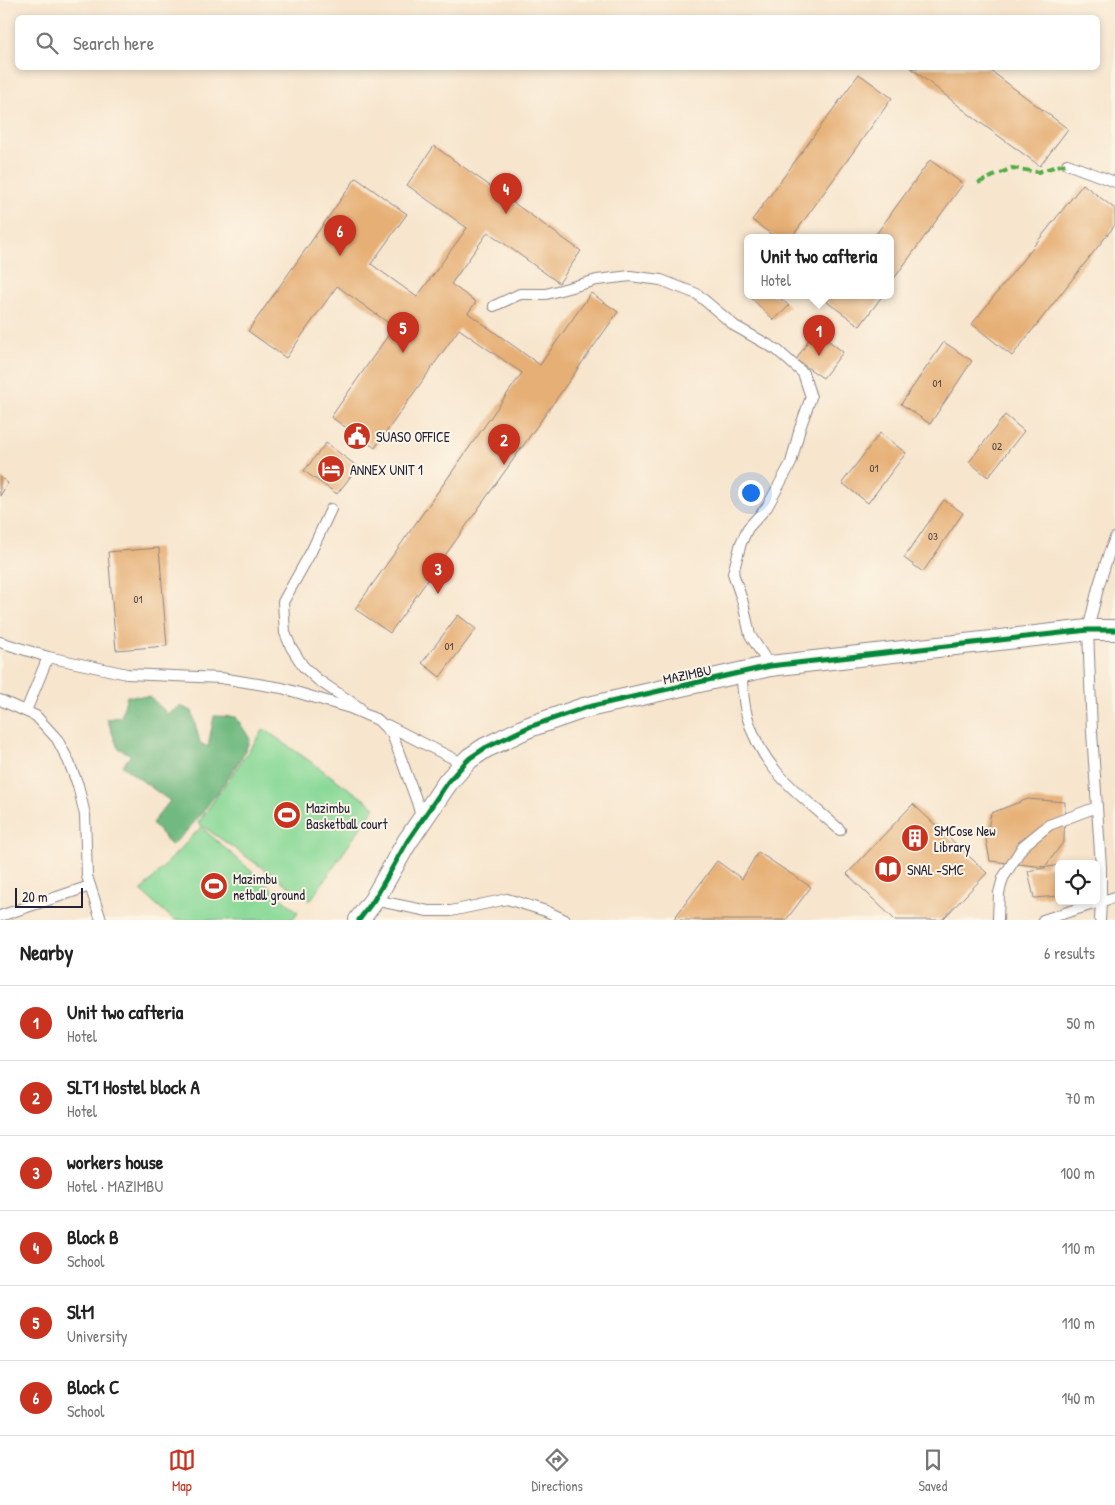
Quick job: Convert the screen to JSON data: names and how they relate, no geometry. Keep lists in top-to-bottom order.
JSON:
{
  "streets": {
    "street": ["MAZIMBU"]
  },
  "places": {
    "public building": ["SUASO OFFICE"],
    "hotel": ["ANNEX UNIT 1"],
    "sports": ["Mazimbu Basketball court", "Mazimbu netball ground"],
    "building": ["SMCose New Library"],
    "library": ["SNAL -SMC"]
  },
  "house_numbers": [
    "01",
    "02",
    "01",
    "03",
    "01",
    "01"
  ],
  "scale_bar": "20 m",
  "page": {
    "search": "Search here",
    "pins": [
      "4",
      "6",
      "5",
      "1",
      "2",
      "3"
    ],
    "popup": ["Unit two cafteria", "Hotel"],
    "scale": "20 m",
    "heading": ["Nearby", "6 results"],
    "list": [
      {
        "mark": "1",
        "name": "Unit two cafteria",
        "note": "Hotel",
        "value": "50 m"
      },
      {
        "mark": "2",
        "name": "SLT1 Hostel block A",
        "note": "Hotel",
        "value": "70 m"
      },
      {
        "mark": "3",
        "name": "workers house",
        "note": "Hotel · MAZIMBU",
        "value": "100 m"
      },
      {
        "mark": "4",
        "name": "Block B",
        "note": "School",
        "value": "110 m"
      },
      {
        "mark": "5",
        "name": "Slt1",
        "note": "University",
        "value": "110 m"
      },
      {
        "mark": "6",
        "name": "Block C",
        "note": "School",
        "value": "140 m"
      }
    ],
    "nav": ["Map", "Directions", "Saved"]
  }
}
